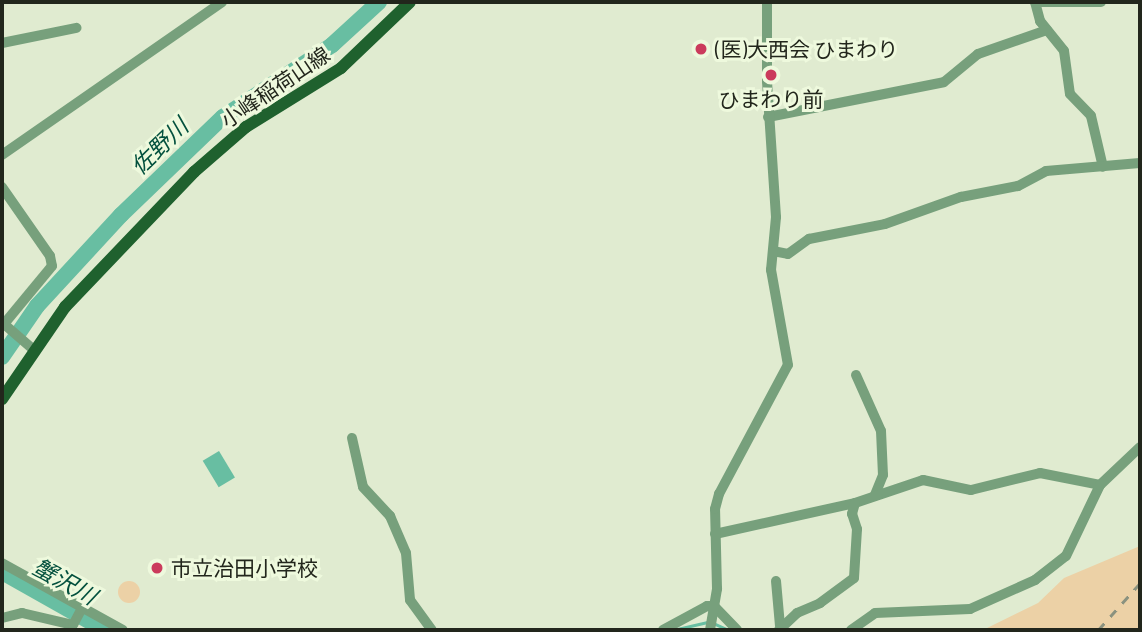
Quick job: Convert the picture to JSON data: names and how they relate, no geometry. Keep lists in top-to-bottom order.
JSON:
{
  "streets": {
    "main road": ["小峰稲荷山線"]
  },
  "water": ["佐野川", "蟹沢川"],
  "places": ["(医)大西会 ひまわり", "ひまわり前", "市立治田小学校"]
}
